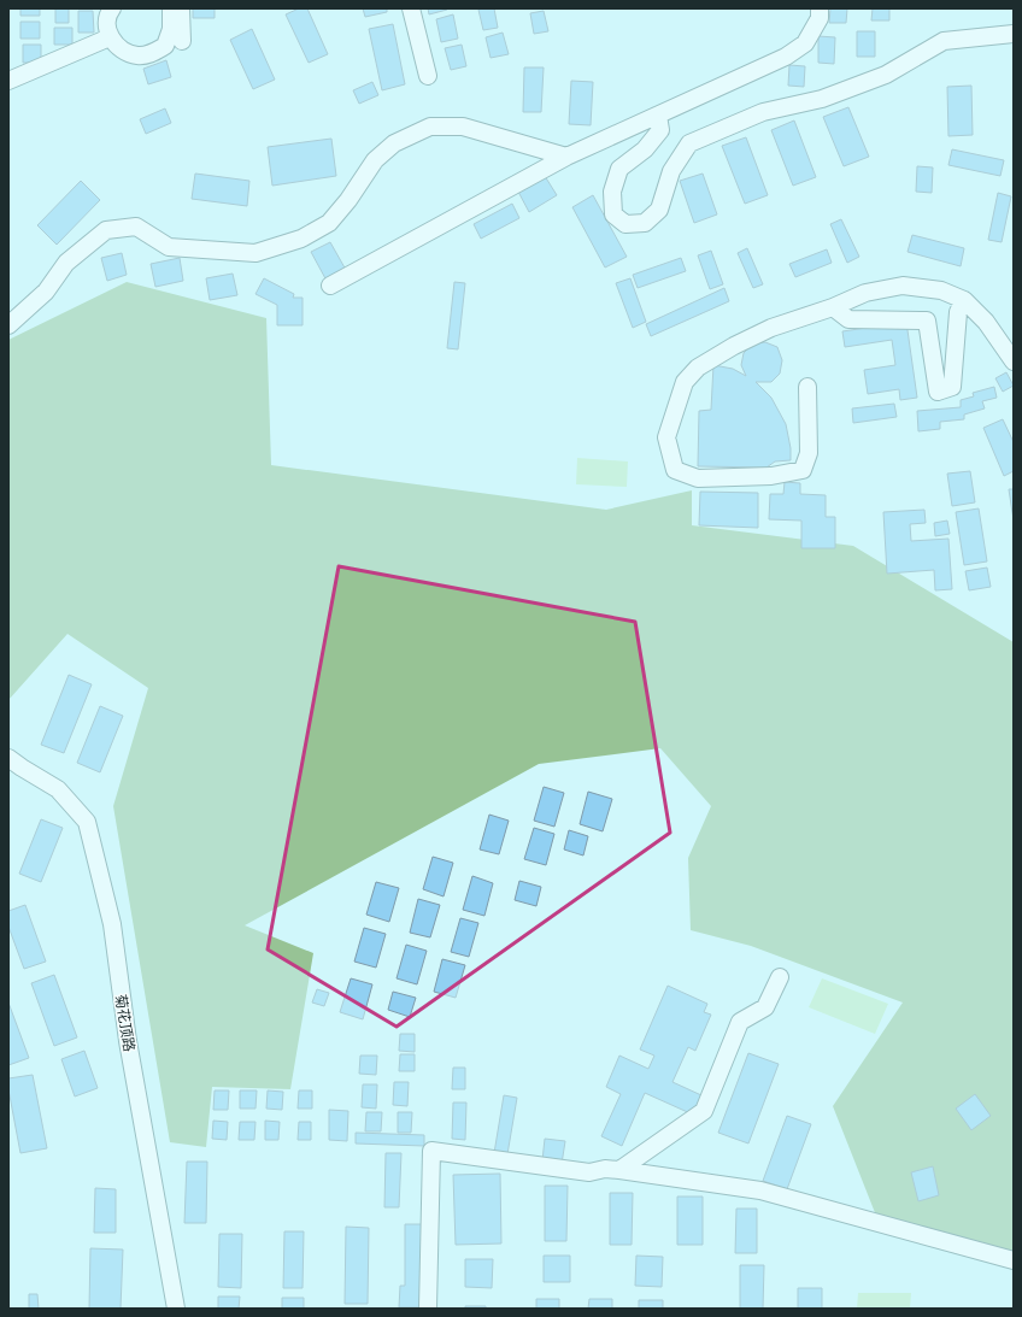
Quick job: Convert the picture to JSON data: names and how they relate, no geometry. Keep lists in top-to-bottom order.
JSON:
{
  "streets": {
    "street": ["菊花顶路"]
  }
}
